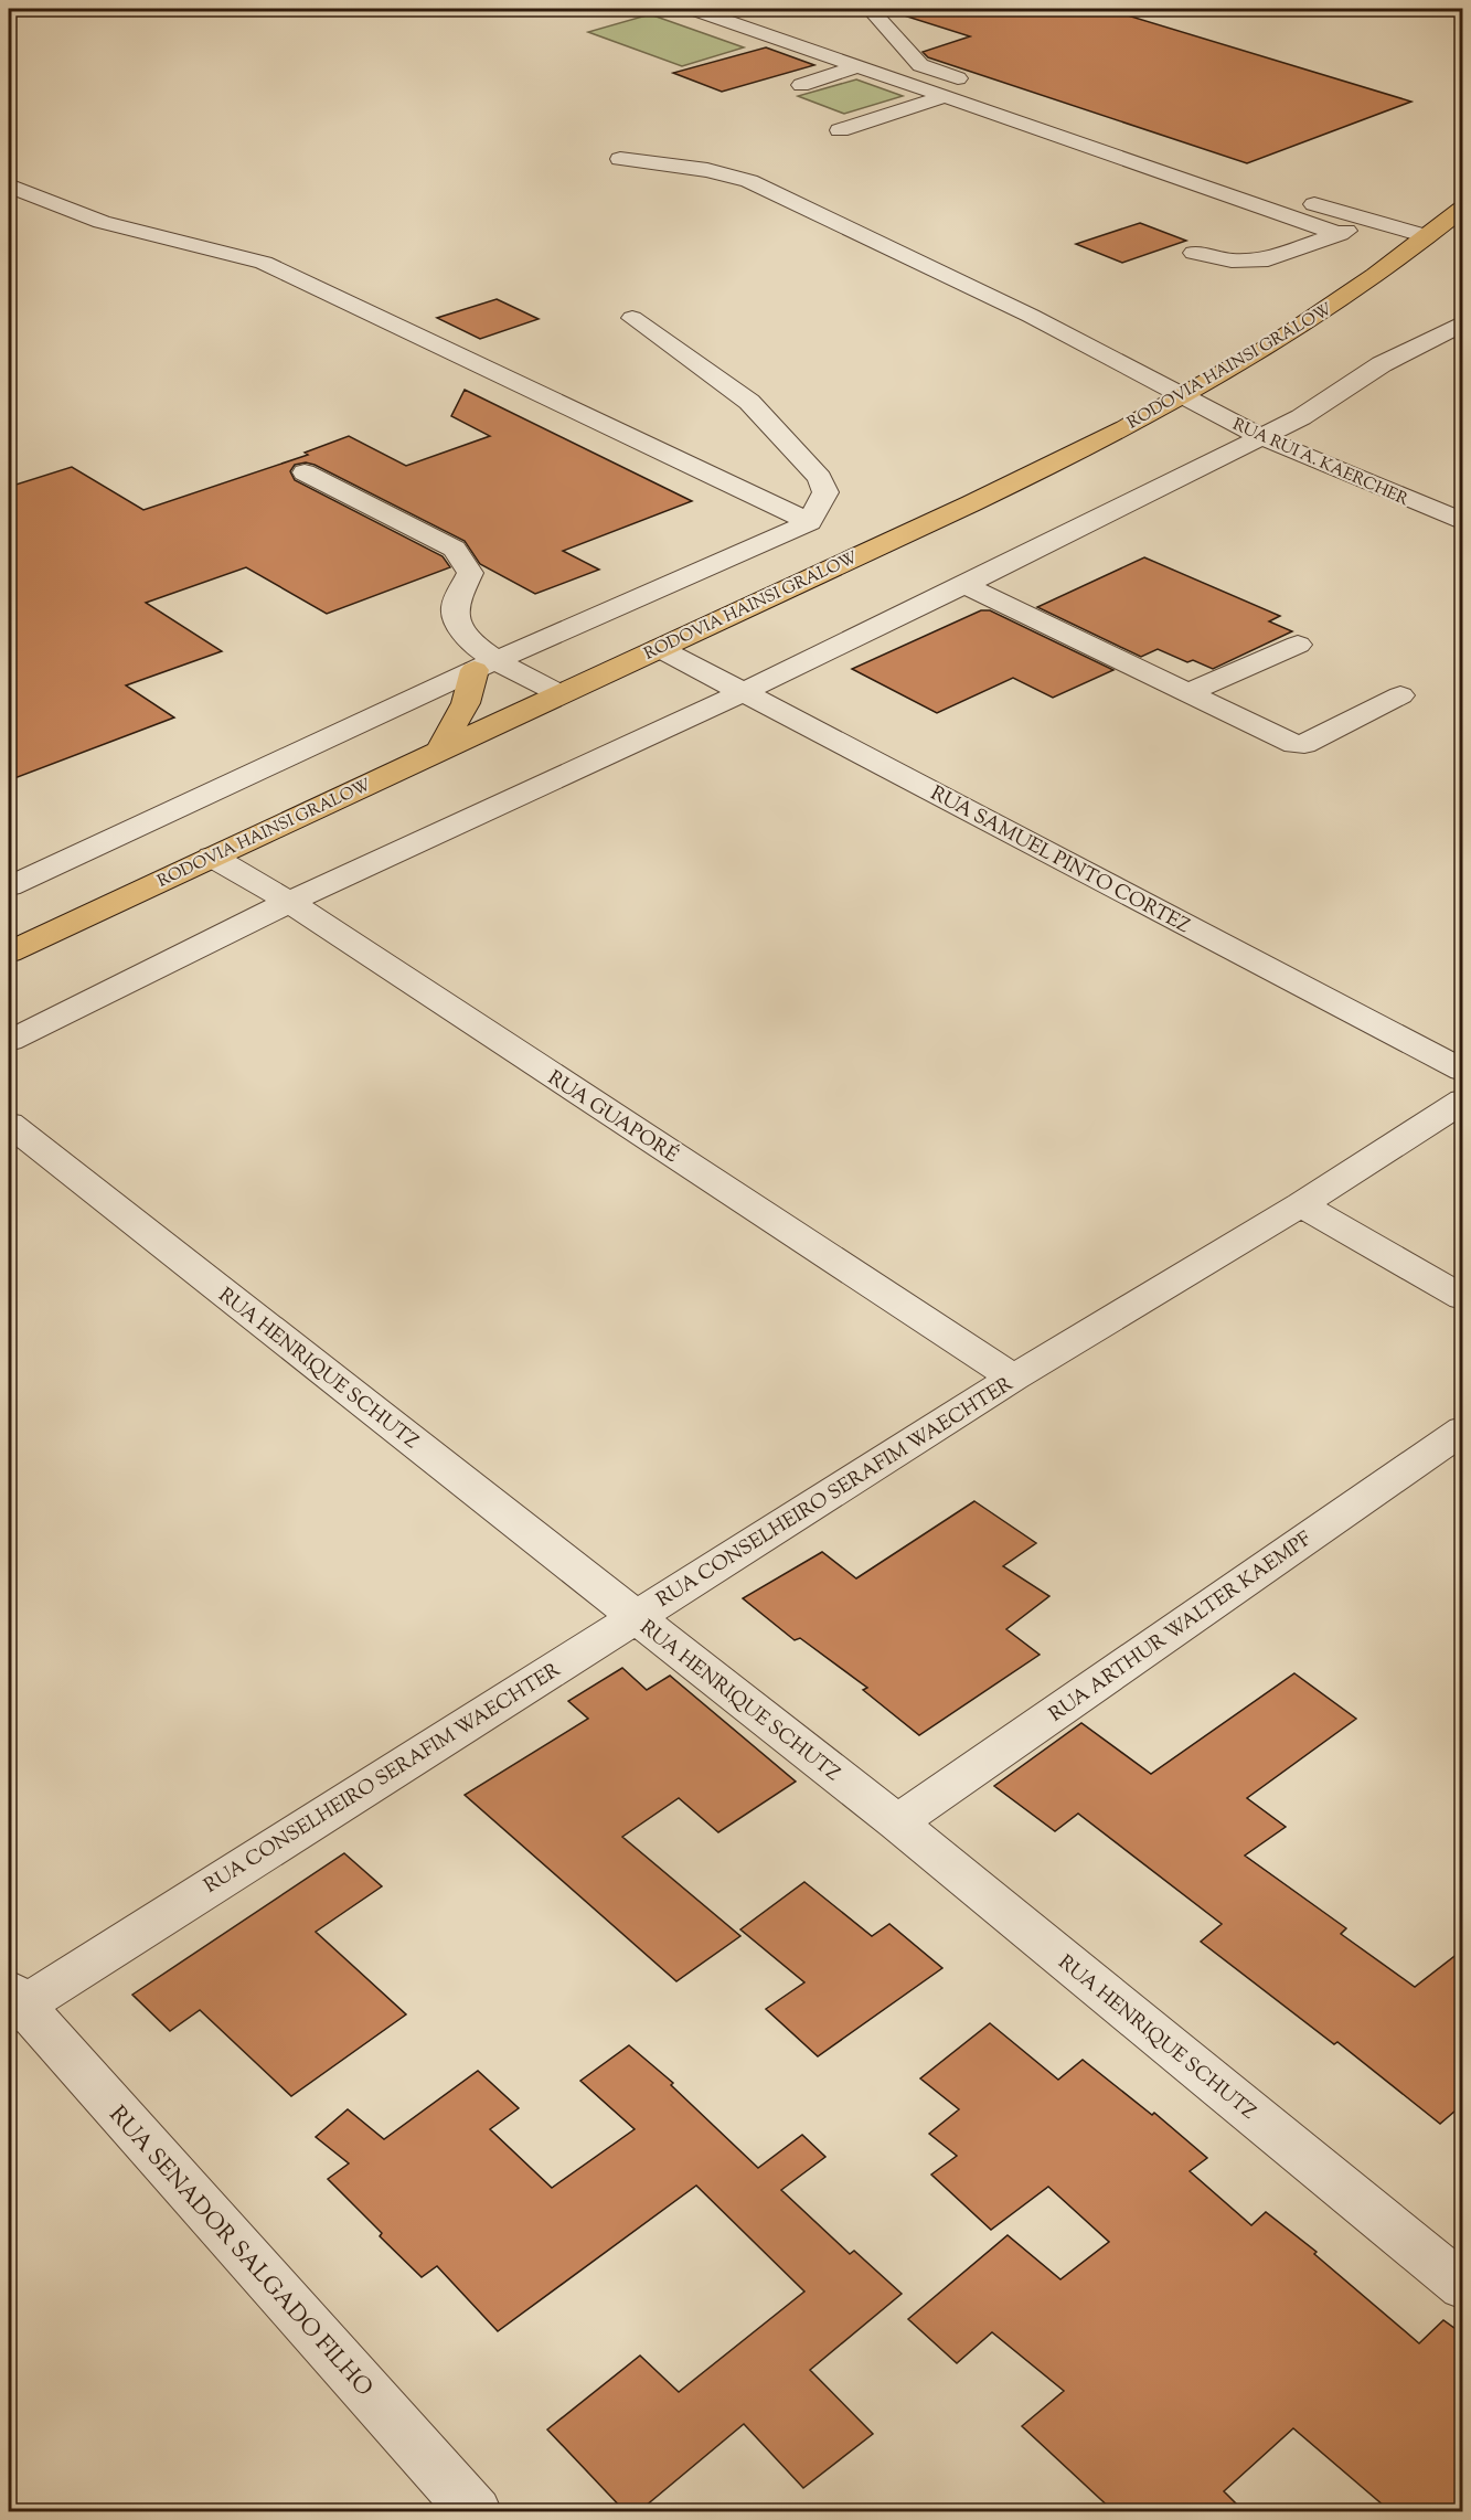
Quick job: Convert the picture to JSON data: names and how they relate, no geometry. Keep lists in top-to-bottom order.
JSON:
{
  "streets": {
    "main road": ["RODOVIA HAINSI GRALOW"],
    "street": [
      "RUA RUI A. KAERCHER",
      "RUA SAMUEL PINTO CORTEZ",
      "RUA GUAPORÉ",
      "RUA HENRIQUE SCHUTZ",
      "RUA CONSELHEIRO SERAFIM WAECHTER",
      "RUA ARTHUR WALTER KAEMPF",
      "RUA SENADOR SALGADO FILHO"
    ]
  },
  "crossings": [
    ["RODOVIA HAINSI GRALOW", "RUA RUI A. KAERCHER"],
    ["RODOVIA HAINSI GRALOW", "RUA SAMUEL PINTO CORTEZ"],
    ["RODOVIA HAINSI GRALOW", "RUA GUAPORÉ"],
    ["RUA GUAPORÉ", "RUA CONSELHEIRO SERAFIM WAECHTER"],
    ["RUA HENRIQUE SCHUTZ", "RUA CONSELHEIRO SERAFIM WAECHTER"],
    ["RUA HENRIQUE SCHUTZ", "RUA ARTHUR WALTER KAEMPF"],
    ["RUA CONSELHEIRO SERAFIM WAECHTER", "RUA SENADOR SALGADO FILHO"]
  ]
}
